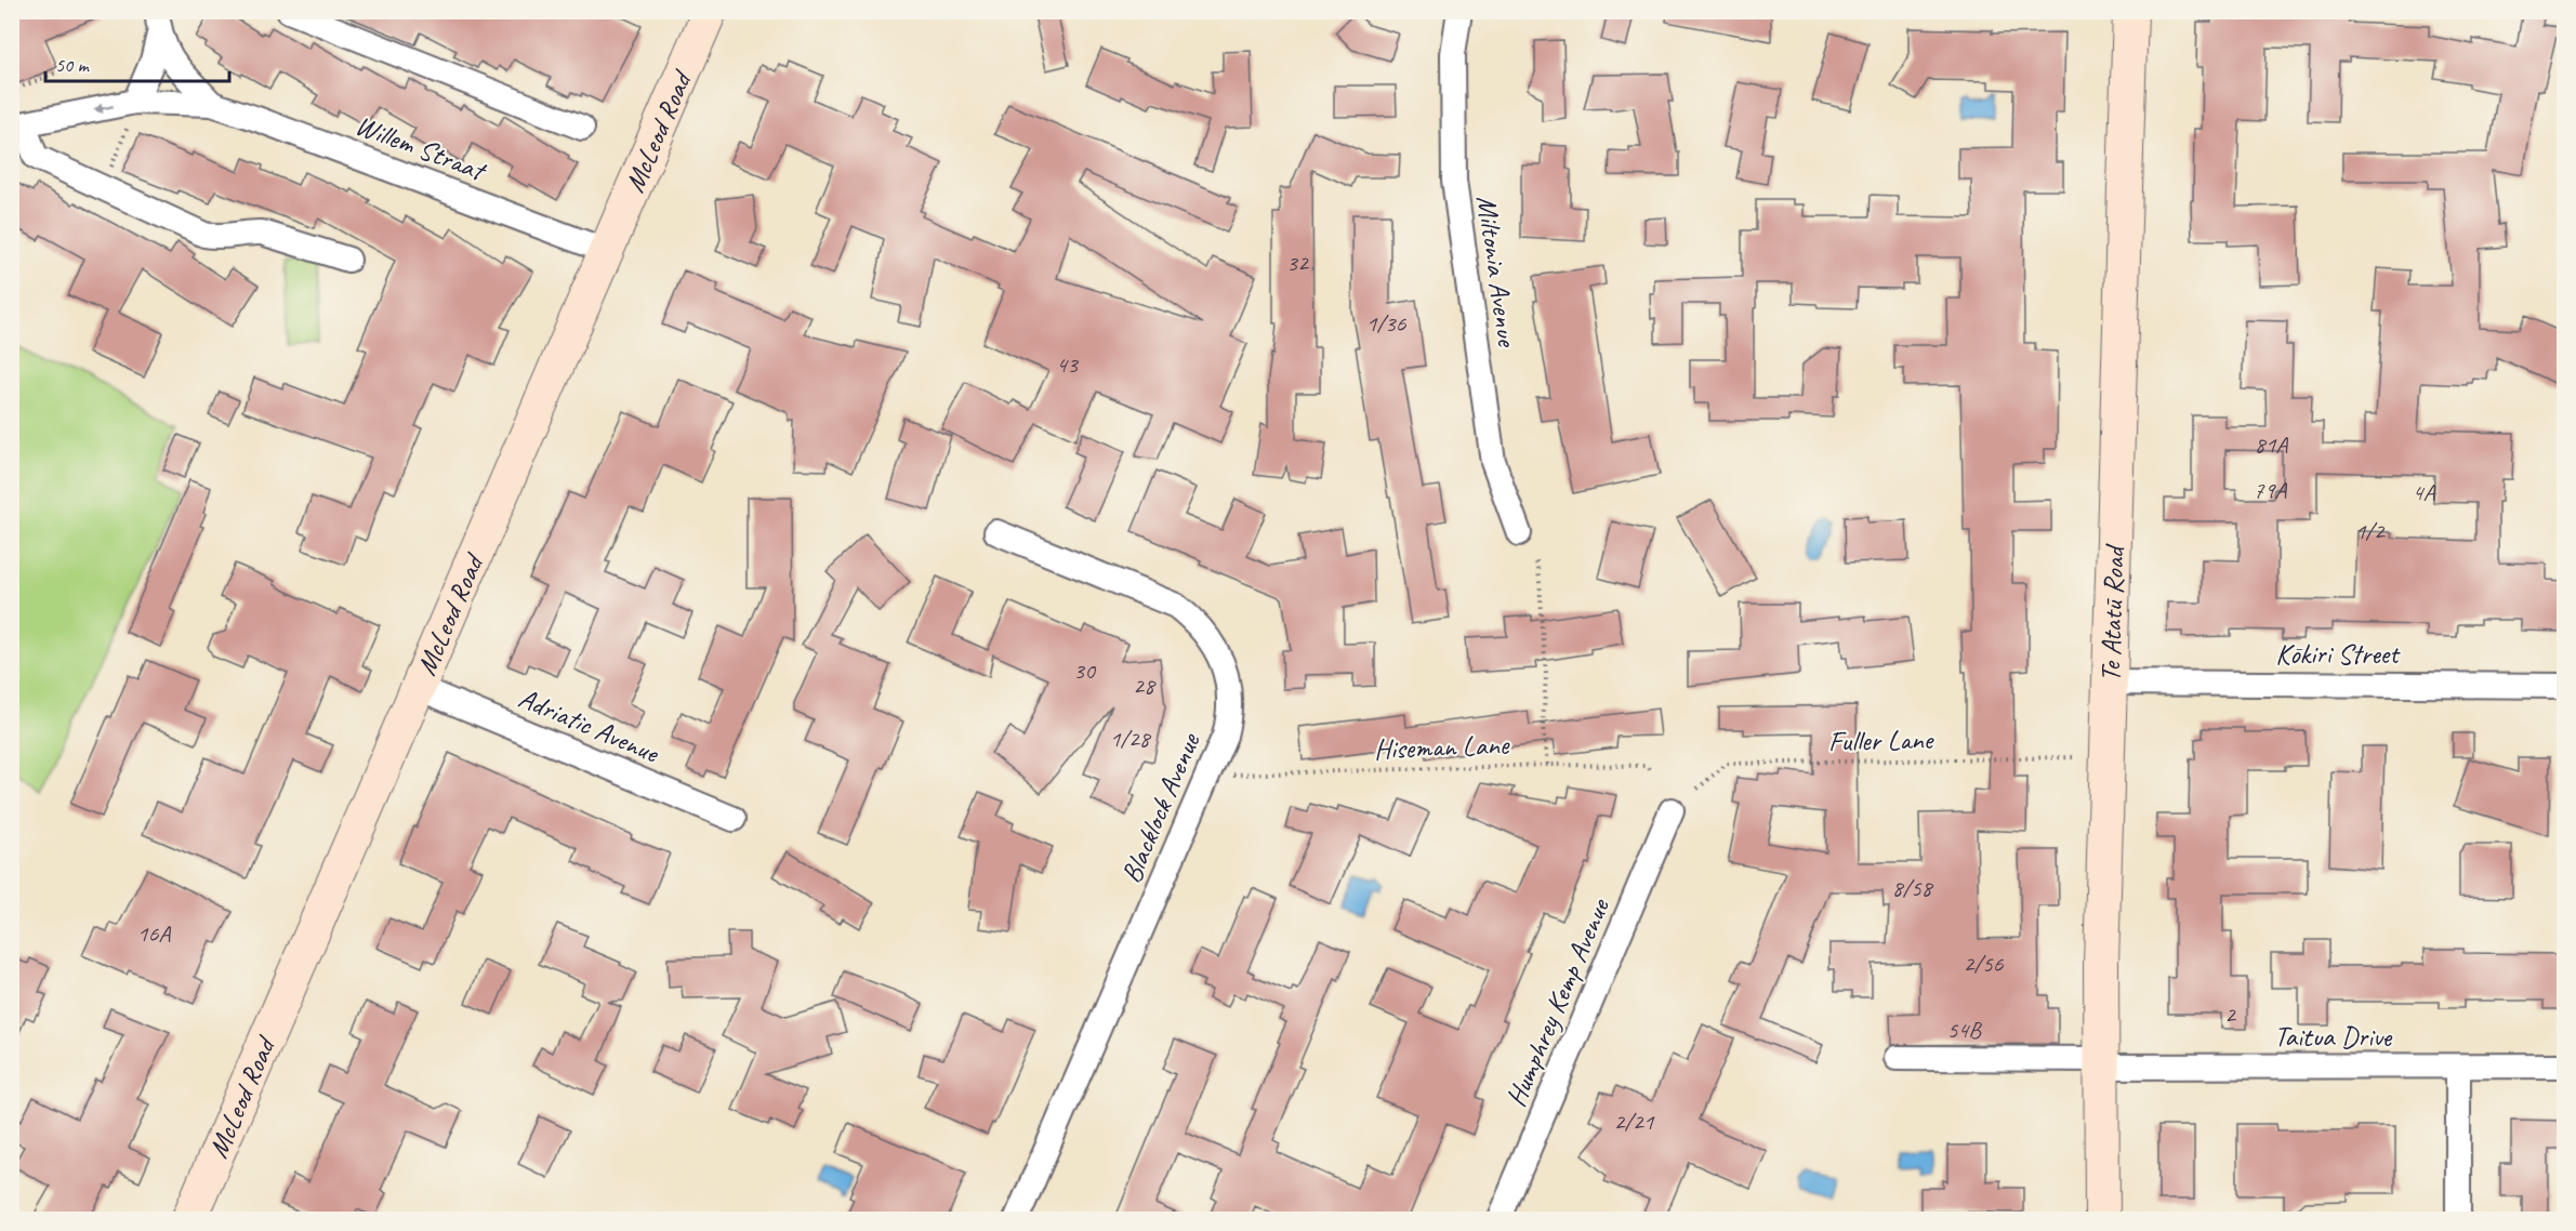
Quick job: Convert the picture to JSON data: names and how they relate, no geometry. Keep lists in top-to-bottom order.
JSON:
{
  "streets": {
    "street": [
      "McLeod Road",
      "Willem Straat",
      "Miltonia Avenue",
      "Te Atatū Road",
      "Kōkiri Street",
      "Adriatic Avenue",
      "Blacklock Avenue",
      "Humphrey Kemp Avenue",
      "Taitua Drive"
    ],
    "path": ["Fuller Lane", "Hiseman Lane"]
  },
  "crossings": [
    ["McLeod Road", "Willem Straat"],
    ["McLeod Road", "Adriatic Avenue"],
    ["Te Atatū Road", "Kōkiri Street"],
    ["Te Atatū Road", "Taitua Drive"]
  ],
  "house_numbers": [
    "32",
    "1/36",
    "43",
    "81A",
    "79A",
    "4A",
    "1/2",
    "30",
    "28",
    "1/28",
    "8/58",
    "16A",
    "2/56",
    "2",
    "54B",
    "2/21"
  ],
  "scale_bar": "50 m"
}
